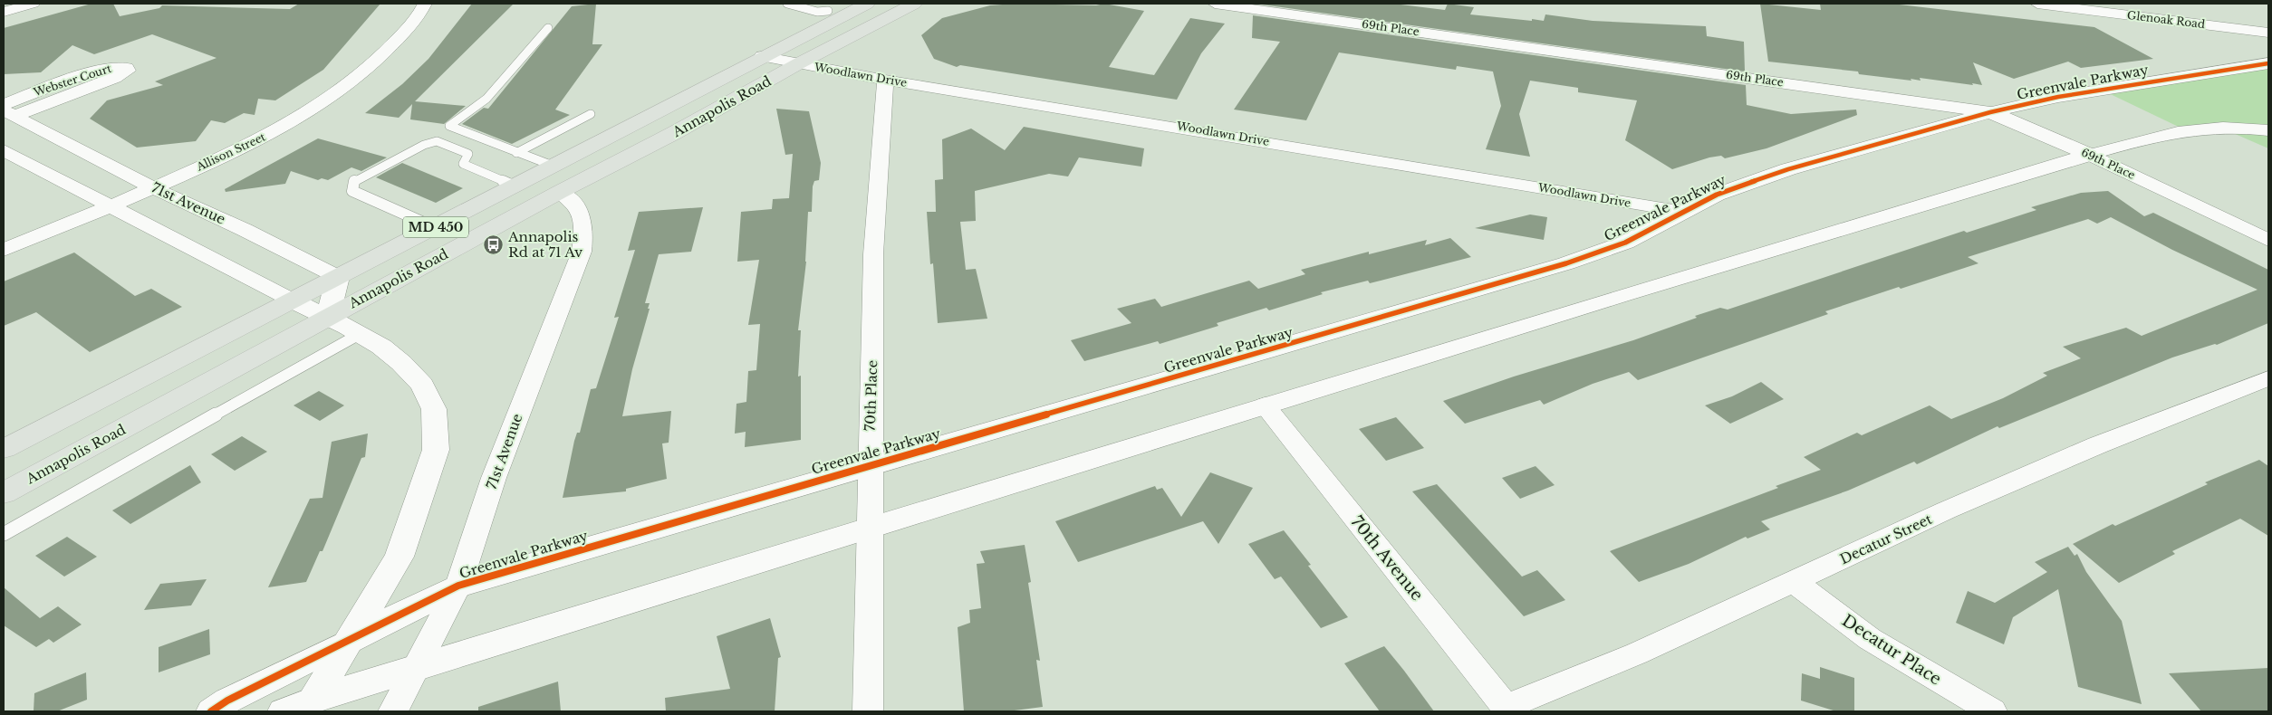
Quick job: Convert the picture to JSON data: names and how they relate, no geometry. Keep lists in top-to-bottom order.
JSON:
{
  "streets": {
    "main road": ["Annapolis Road", "MD 450"],
    "street": [
      "Glenoak Road",
      "69th Place",
      "Woodlawn Drive",
      "Webster Court",
      "Greenvale Parkway",
      "Allison Street",
      "71st Avenue",
      "70th Place",
      "Decatur Street",
      "70th Avenue",
      "Decatur Place"
    ]
  },
  "crossings": [
    ["69th Place", "Greenvale Parkway"],
    ["Woodlawn Drive", "Greenvale Parkway"],
    ["Woodlawn Drive", "Annapolis Road"],
    ["Woodlawn Drive", "70th Place"],
    ["Webster Court", "71st Avenue"],
    ["Greenvale Parkway", "71st Avenue"],
    ["Greenvale Parkway", "70th Place"],
    ["Annapolis Road", "71st Avenue"],
    ["Allison Street", "71st Avenue"],
    ["Decatur Street", "70th Avenue"],
    ["Decatur Street", "Decatur Place"]
  ],
  "places": {
    "bus stop": ["Annapolis Rd at 71 Av"]
  }
}
